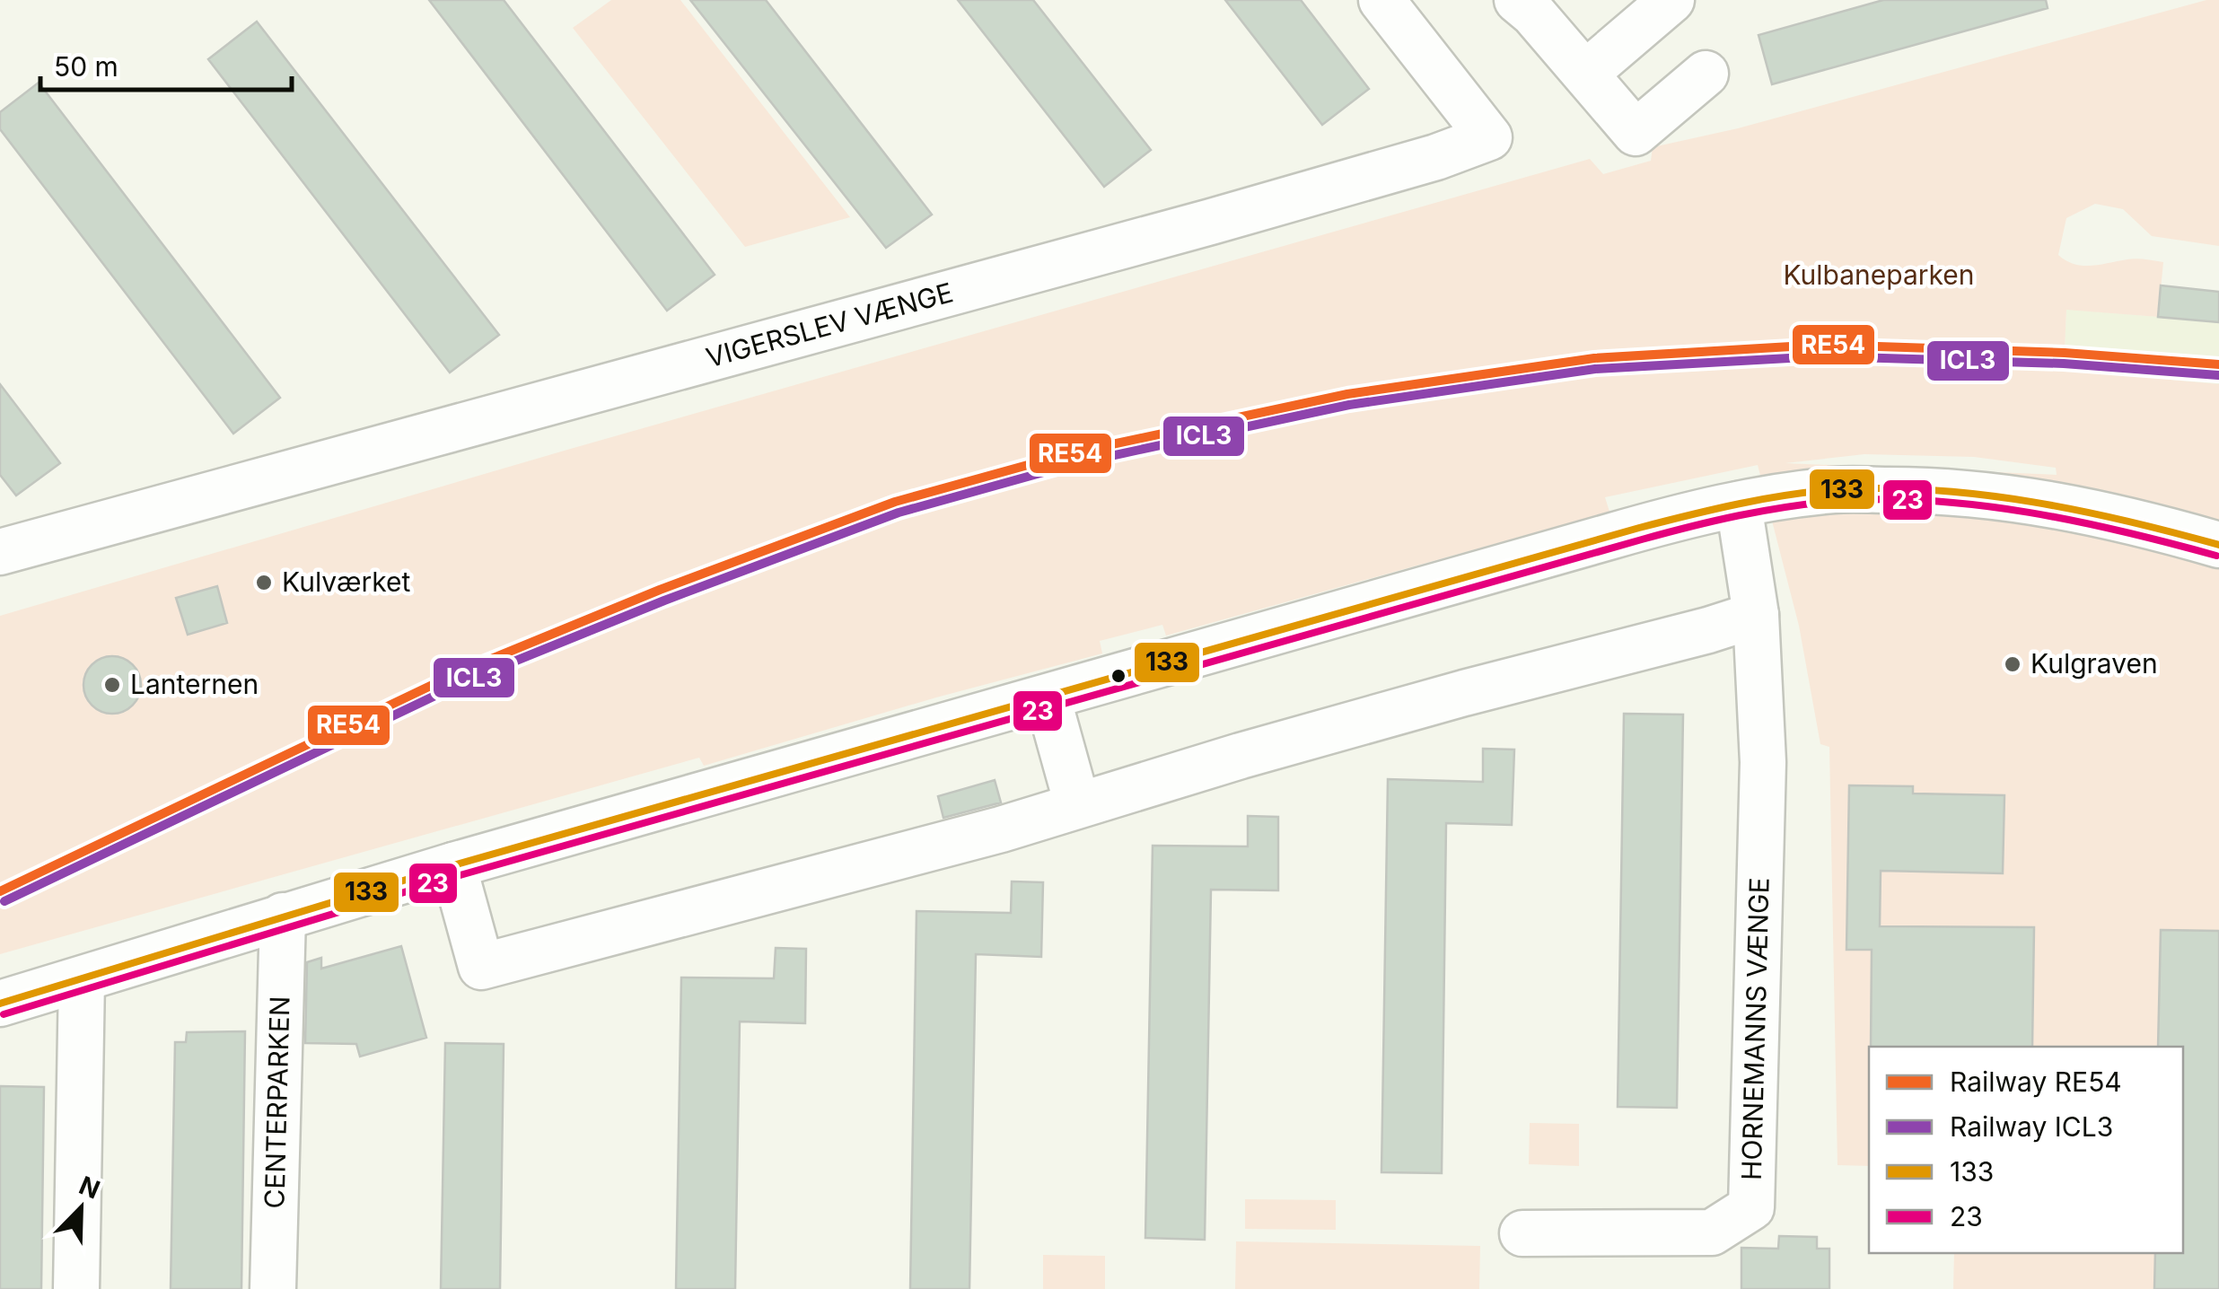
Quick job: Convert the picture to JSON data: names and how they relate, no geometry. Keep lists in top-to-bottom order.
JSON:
{
  "streets": {
    "street": ["VIGERSLEV VÆNGE", "HORNEMANNS VÆNGE", "CENTERPARKEN"]
  },
  "parks": ["Kulbaneparken"],
  "places": ["Kulværket", "Kulgraven", "Lanternen"],
  "lines": [
    "rail line RE54",
    "rail line ICL3",
    "transit line 133",
    "transit line 23"
  ],
  "legend": [
    "Railway RE54",
    "Railway ICL3",
    "133",
    "23"
  ],
  "scale_bar": "50 m",
  "north": "top right"
}
